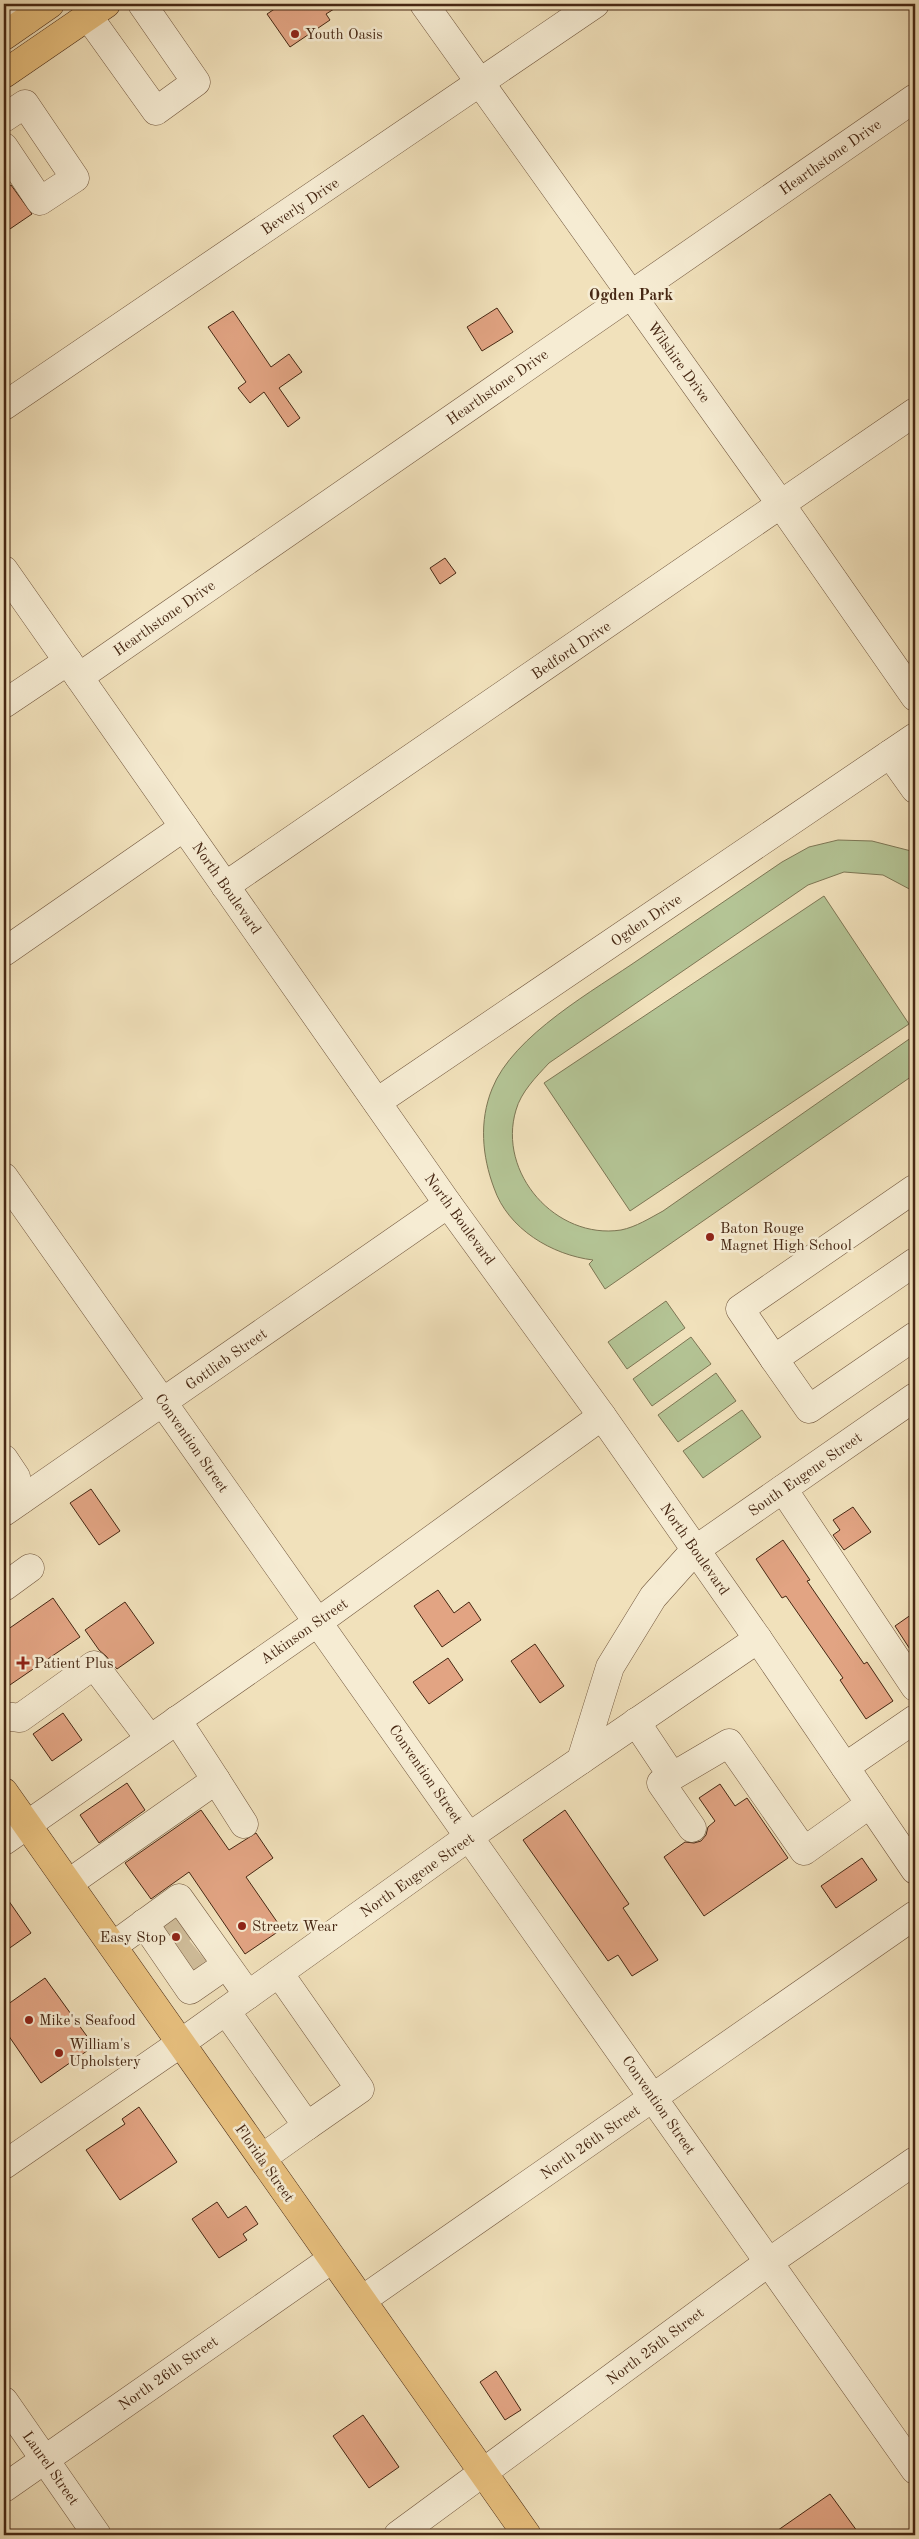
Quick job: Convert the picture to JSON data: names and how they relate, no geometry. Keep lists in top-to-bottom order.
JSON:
{
  "streets": {
    "main road": ["Florida Street"],
    "street": [
      "Hearthstone Drive",
      "Beverly Drive",
      "Wilshire Drive",
      "Bedford Drive",
      "North Boulevard",
      "Ogden Drive",
      "Gottlieb Street",
      "Convention Street",
      "South Eugene Street",
      "Atkinson Street",
      "North Eugene Street",
      "North 26th Street",
      "North 25th Street",
      "Laurel Street"
    ]
  },
  "crossings": [
    ["Hearthstone Drive", "Wilshire Drive"],
    ["Hearthstone Drive", "North Boulevard"],
    ["Beverly Drive", "Wilshire Drive"],
    ["Wilshire Drive", "Bedford Drive"],
    ["Bedford Drive", "North Boulevard"],
    ["North Boulevard", "Ogden Drive"],
    ["North Boulevard", "Gottlieb Street"],
    ["North Boulevard", "South Eugene Street"],
    ["North Boulevard", "Atkinson Street"],
    ["North Boulevard", "North Eugene Street"],
    ["Gottlieb Street", "Convention Street"],
    ["Convention Street", "Atkinson Street"],
    ["Convention Street", "North Eugene Street"],
    ["Convention Street", "North 26th Street"],
    ["Convention Street", "North 25th Street"],
    ["South Eugene Street", "North Eugene Street"],
    ["Atkinson Street", "Florida Street"],
    ["North Eugene Street", "Florida Street"],
    ["North 26th Street", "Florida Street"],
    ["North 26th Street", "Laurel Street"],
    ["Florida Street", "North 25th Street"]
  ],
  "districts": ["Ogden Park"],
  "places": {
    "other": [
      "Youth Oasis",
      "Baton Rouge Magnet High School",
      "Streetz Wear",
      "Easy Stop",
      "Mike's Seafood",
      "William's Upholstery"
    ],
    "health": ["Patient Plus"]
  }
}
